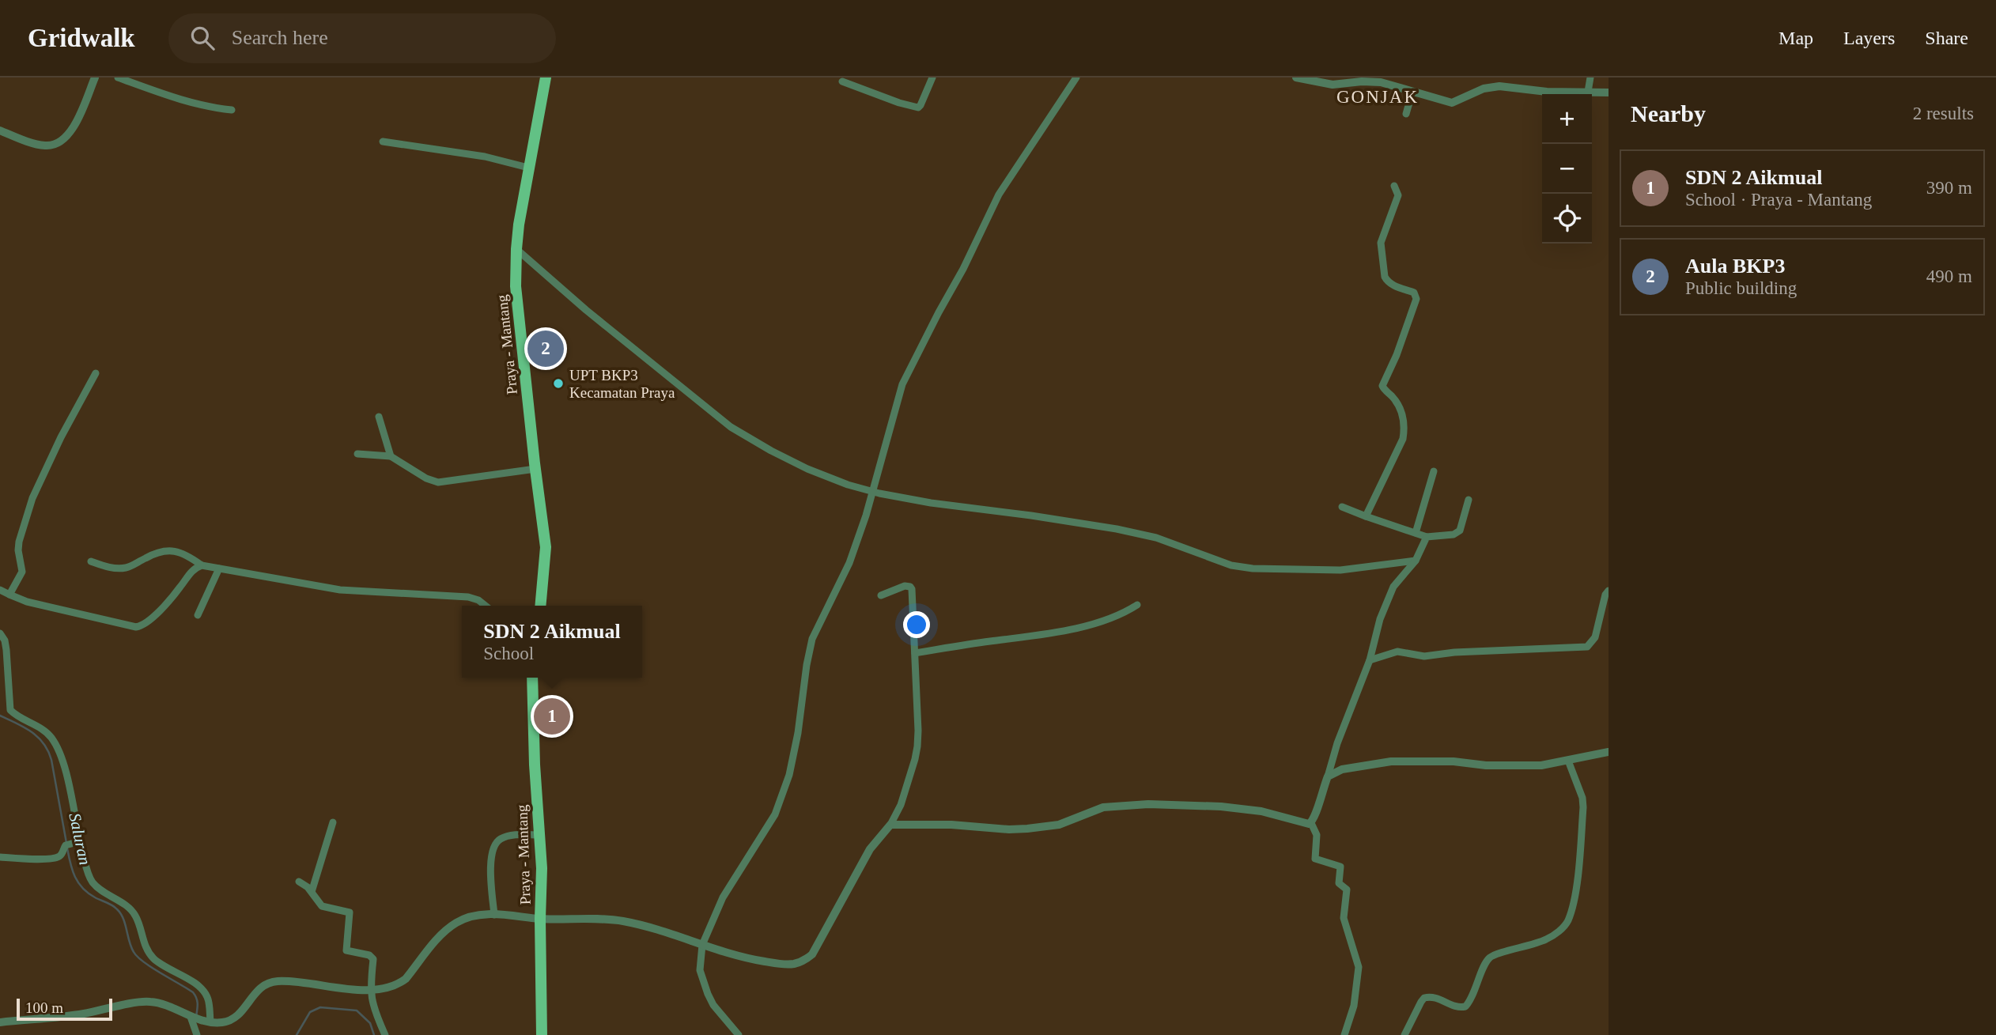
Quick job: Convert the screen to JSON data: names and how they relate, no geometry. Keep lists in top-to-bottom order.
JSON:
{
  "streets": {
    "main road": ["Praya - Mantang"]
  },
  "districts": ["GONJAK"],
  "water": ["Saluran"],
  "places": ["UPT BKP3 Kecamatan Praya"],
  "scale_bar": "100 m",
  "page": {
    "header": "Gridwalk",
    "search": "Search here",
    "nav": ["Map", "Layers", "Share"],
    "heading": ["Nearby", "2 results"],
    "map_buttons": ["+", "−"],
    "list": [
      {
        "mark": "1",
        "name": "SDN 2 Aikmual",
        "note": "School · Praya - Mantang",
        "value": "390 m"
      },
      {
        "mark": "2",
        "name": "Aula BKP3",
        "note": "Public building",
        "value": "490 m"
      }
    ],
    "pins": ["2", "1"],
    "popup": ["SDN 2 Aikmual", "School"],
    "scale": "100 m"
  }
}
